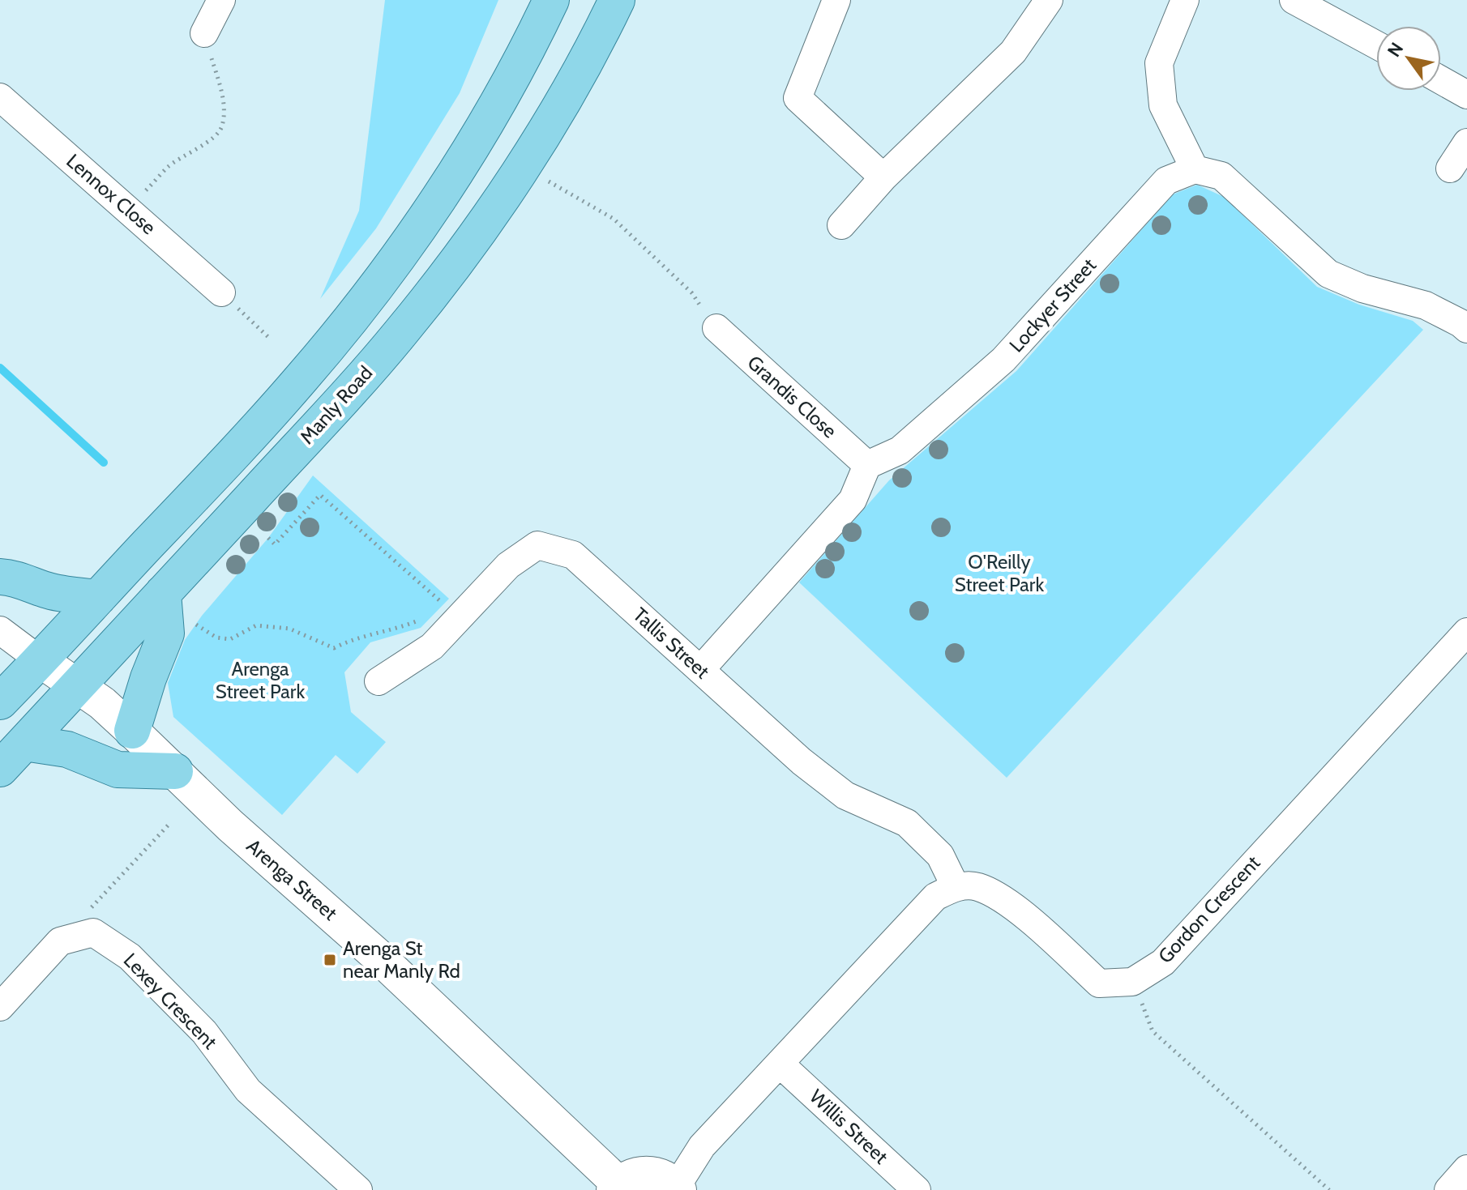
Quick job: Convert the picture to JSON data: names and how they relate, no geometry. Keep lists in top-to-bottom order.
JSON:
{
  "streets": {
    "main road": ["Manly Road"],
    "street": [
      "Lennox Close",
      "Lockyer Street",
      "Grandis Close",
      "Tallis Street",
      "Arenga Street",
      "Gordon Crescent",
      "Lexey Crescent",
      "Willis Street"
    ]
  },
  "crossings": [
    ["Lockyer Street", "Grandis Close"],
    ["Manly Road", "Arenga Street"],
    ["Tallis Street", "Gordon Crescent"]
  ],
  "parks": ["O'Reilly Street Park", "Arenga Street Park"],
  "places": {
    "transit": ["Arenga St near Manly Rd"]
  },
  "north": "top left"
}
